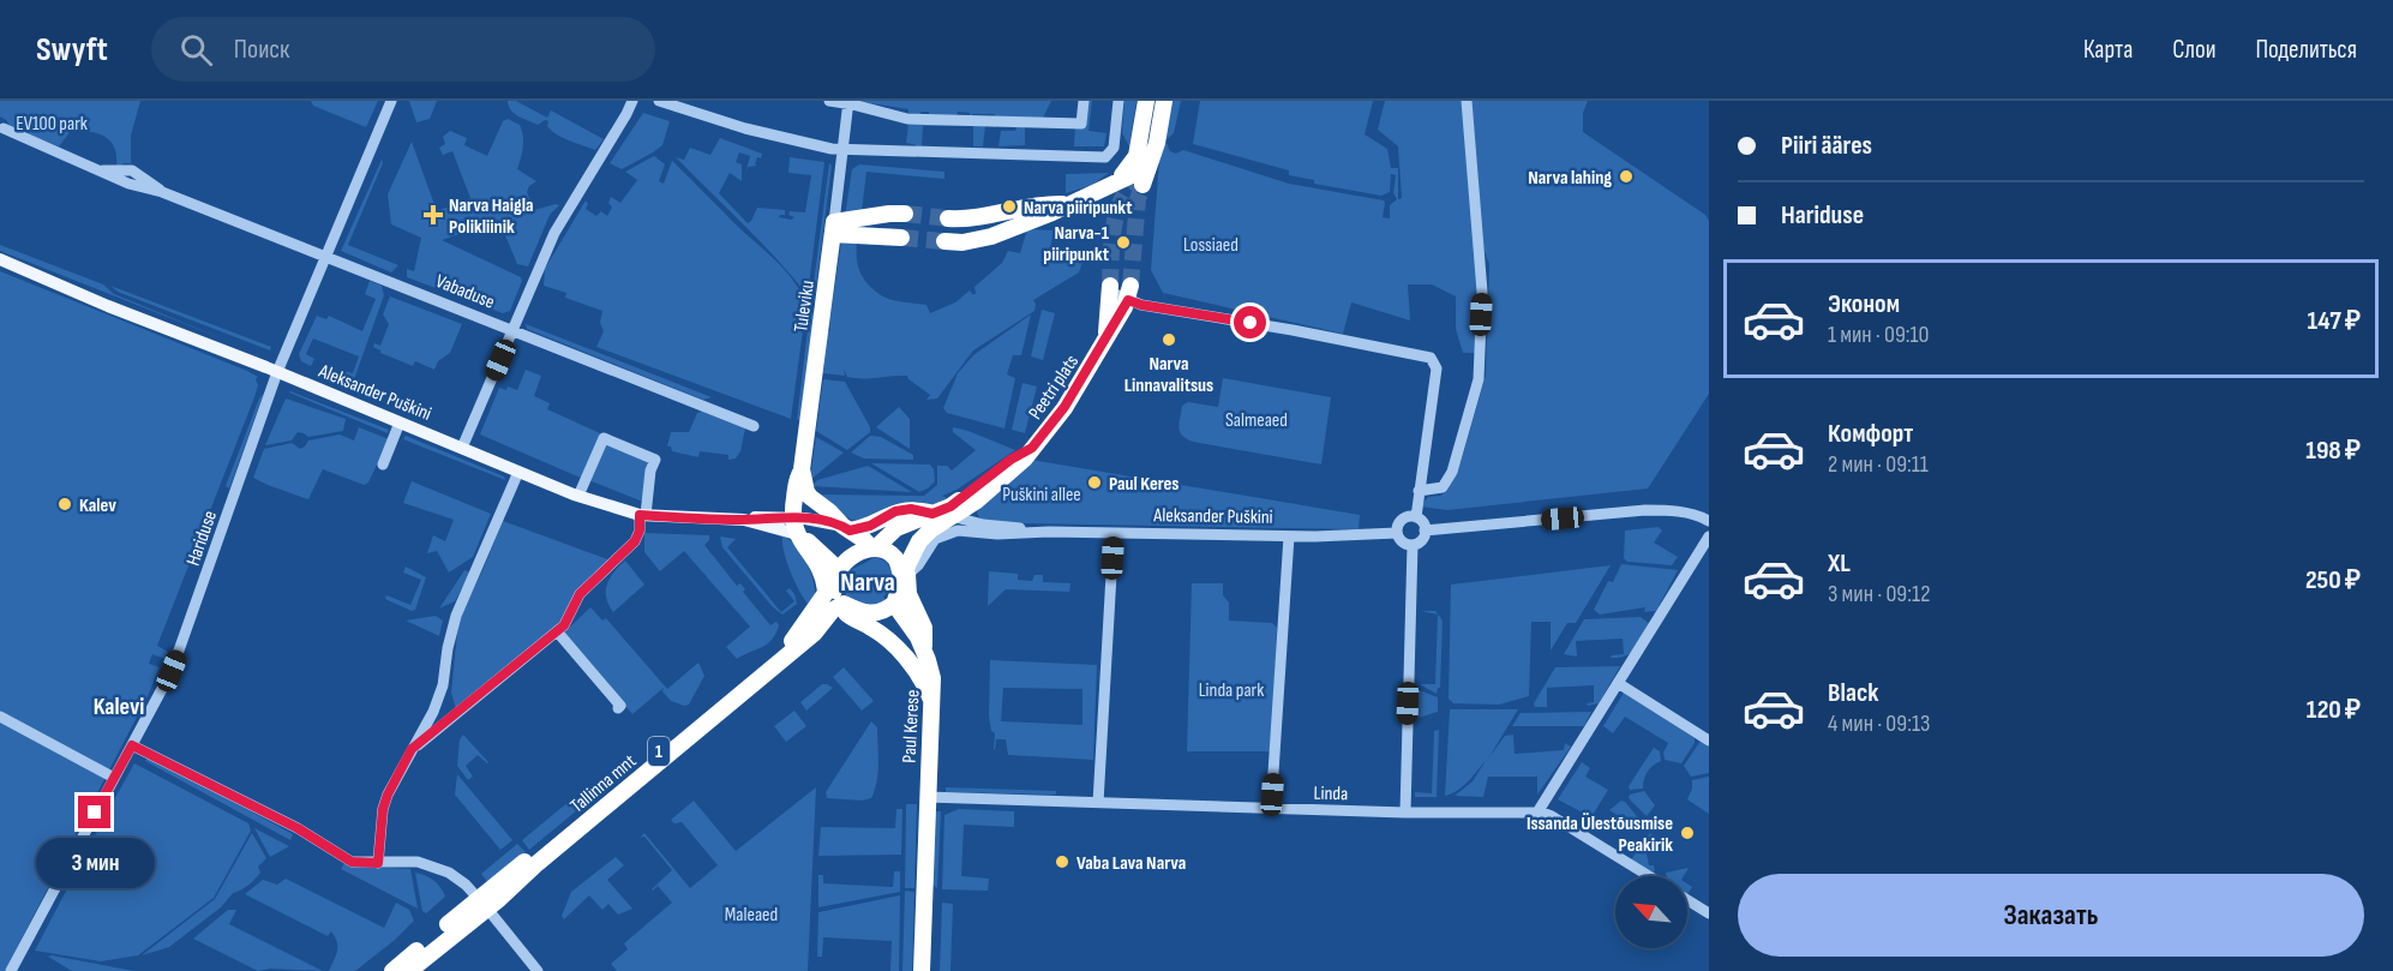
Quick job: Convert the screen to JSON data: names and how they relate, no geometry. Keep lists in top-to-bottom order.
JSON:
{
  "streets": {
    "highway": [
      "Tuleviku",
      "Peetri plats",
      "Aleksander Puškini",
      "Paul Kerese",
      "1",
      "Tallinna mnt"
    ],
    "street": ["Vabaduse", "Hariduse", "Linda"]
  },
  "crossings": [
    ["Vabaduse", "Hariduse"],
    ["Tuleviku", "Aleksander Puškini"],
    ["Peetri plats", "Aleksander Puškini"],
    ["Peetri plats", "1"],
    ["Aleksander Puškini", "Hariduse"],
    ["Aleksander Puškini", "Paul Kerese"],
    ["Aleksander Puškini", "1"],
    ["Aleksander Puškini", "Tallinna mnt"],
    ["Paul Kerese", "1"],
    ["Paul Kerese", "Tallinna mnt"],
    ["Paul Kerese", "Linda"],
    ["1", "Tallinna mnt"]
  ],
  "districts": ["Narva", "Kalevi"],
  "parks": [
    "EV100 park",
    "Lossiaed",
    "Salmeaed",
    "Puškini allee",
    "Linda park",
    "Maleaed"
  ],
  "places": {
    "other": [
      "Narva lahing",
      "Narva piiripunkt",
      "Narva-1 piiripunkt",
      "Narva Linnavalitsus",
      "Paul Keres",
      "Kalev",
      "Issanda Ülestõusmise Peakirik",
      "Vaba Lava Narva"
    ],
    "health": ["Narva Haigla Polikliinik"]
  },
  "north": "top left",
  "page": {
    "header": "Swyft",
    "search": "Поиск",
    "nav": ["Карта", "Слои", "Поделиться"],
    "banner": ["Piiri ääres", "Hariduse"],
    "list": [
      {
        "name": "Эконом",
        "note": "1 мин · 09:10",
        "value": "147 ₽"
      },
      {
        "name": "Комфорт",
        "note": "2 мин · 09:11",
        "value": "198 ₽"
      },
      {
        "name": "XL",
        "note": "3 мин · 09:12",
        "value": "250 ₽"
      },
      {
        "name": "Black",
        "note": "4 мин · 09:13",
        "value": "120 ₽"
      }
    ],
    "bubble": "3 мин",
    "buttons": "Заказать"
  }
}
